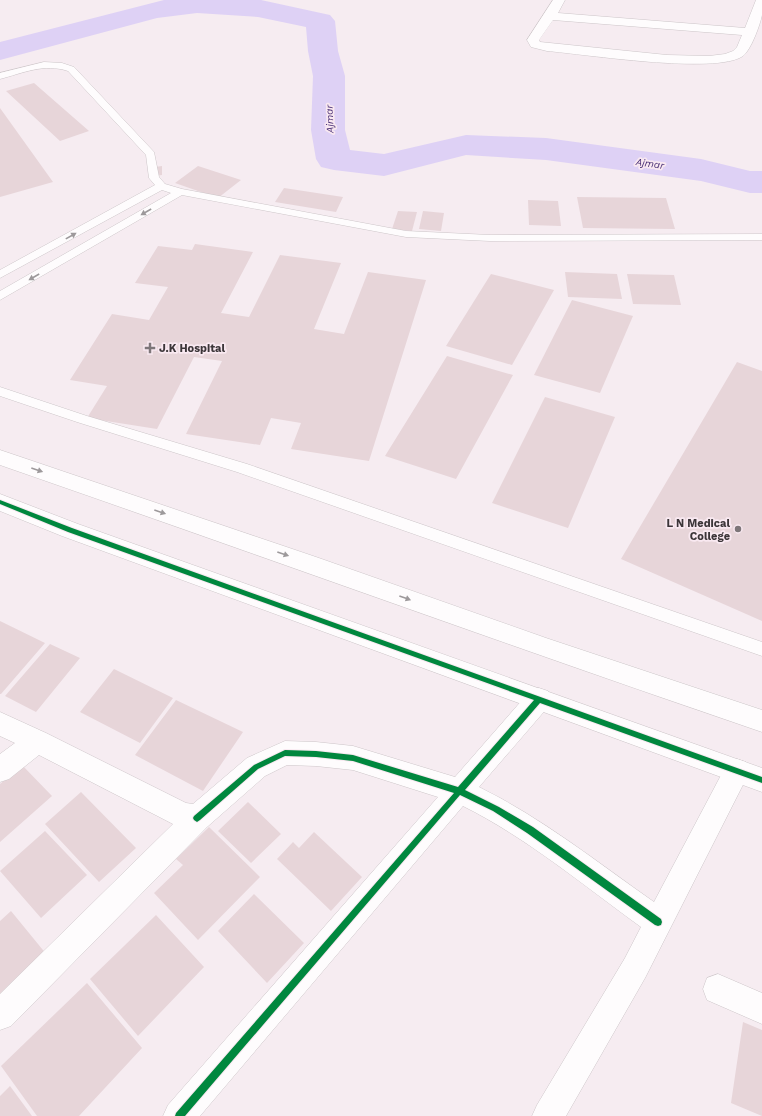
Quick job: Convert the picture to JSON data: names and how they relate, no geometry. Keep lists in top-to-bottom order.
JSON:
{
  "water": ["Ajmar"],
  "places": {
    "health": ["J.K Hospital"],
    "other": ["L N Medical College"]
  }
}
